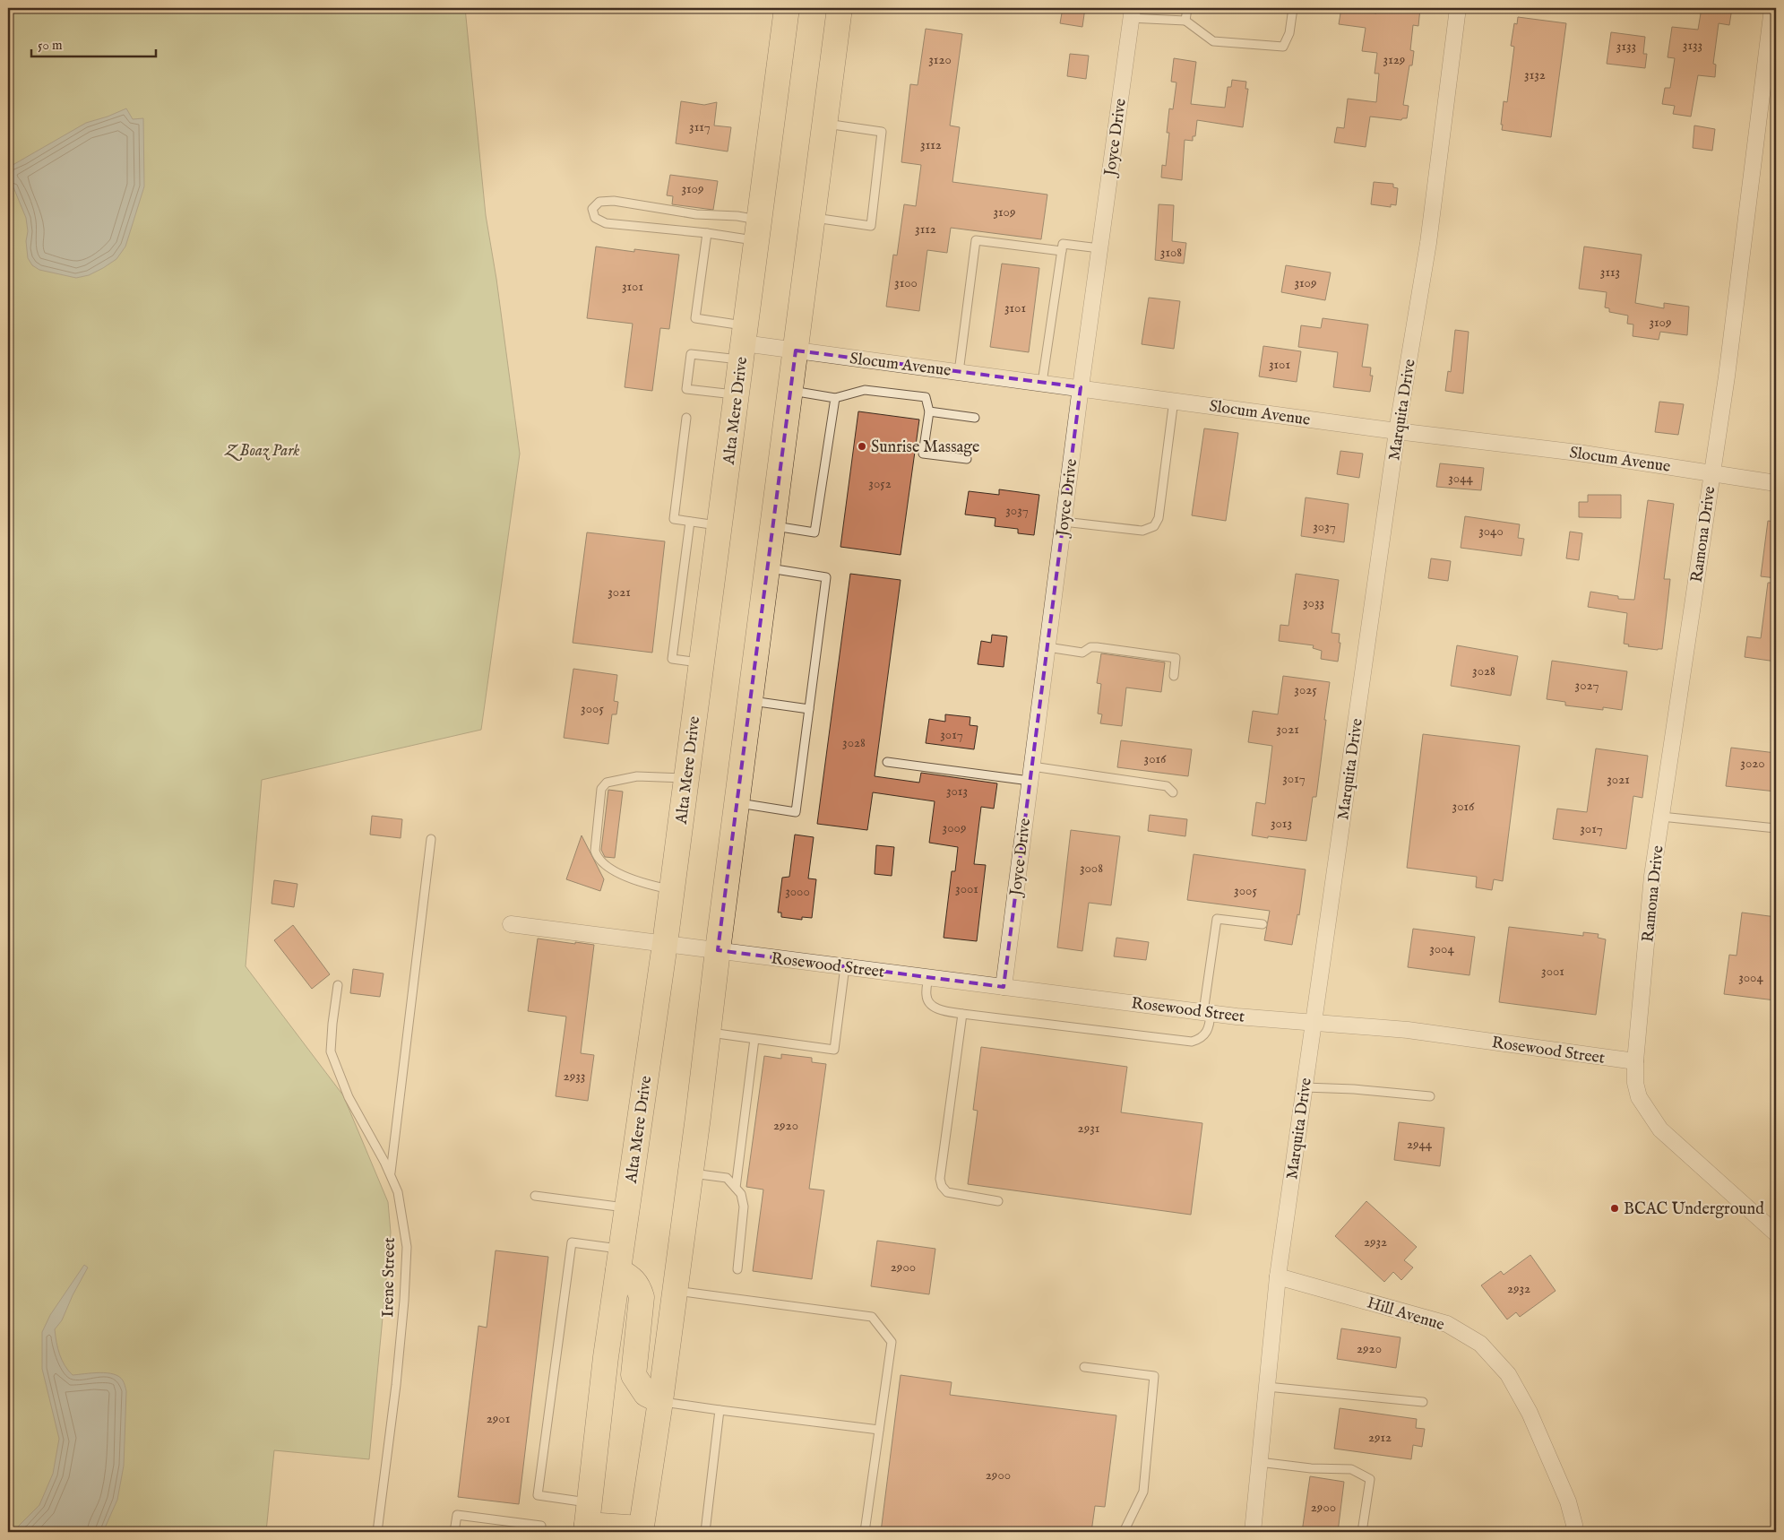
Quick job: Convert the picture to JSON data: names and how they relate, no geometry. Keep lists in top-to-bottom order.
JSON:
{
  "streets": {
    "main road": ["Alta Mere Drive"],
    "street": [
      "Joyce Drive",
      "Slocum Avenue",
      "Marquita Drive",
      "Ramona Drive",
      "Rosewood Street",
      "Hill Avenue"
    ],
    "lane": ["Irene Street"]
  },
  "crossings": [
    ["Joyce Drive", "Slocum Avenue"],
    ["Joyce Drive", "Rosewood Street"],
    ["Slocum Avenue", "Marquita Drive"],
    ["Slocum Avenue", "Alta Mere Drive"],
    ["Slocum Avenue", "Ramona Drive"],
    ["Marquita Drive", "Rosewood Street"],
    ["Marquita Drive", "Hill Avenue"],
    ["Alta Mere Drive", "Rosewood Street"],
    ["Ramona Drive", "Rosewood Street"]
  ],
  "parks": ["Z Boaz Park"],
  "places": ["Sunrise Massage", "BCAC Underground"],
  "house_numbers": [
    "3133",
    "3133",
    "3120",
    "3129",
    "3132",
    "3117",
    "3112",
    "3109",
    "3109",
    "3112",
    "3108",
    "3113",
    "3100",
    "3109",
    "3101",
    "3101",
    "3109",
    "3101",
    "3044",
    "3052",
    "3037",
    "3037",
    "3040",
    "3021",
    "3033",
    "3028",
    "3027",
    "3025",
    "3005",
    "3021",
    "3017",
    "3028",
    "3016",
    "3020",
    "3017",
    "3021",
    "3013",
    "3016",
    "3013",
    "3009",
    "3017",
    "3008",
    "3001",
    "3005",
    "3000",
    "3004",
    "3001",
    "3004",
    "2933",
    "2920",
    "2931",
    "2944",
    "2932",
    "2900",
    "2932",
    "2920",
    "2901",
    "2912",
    "2900",
    "2900"
  ],
  "scale_bar": "50 m"
}
